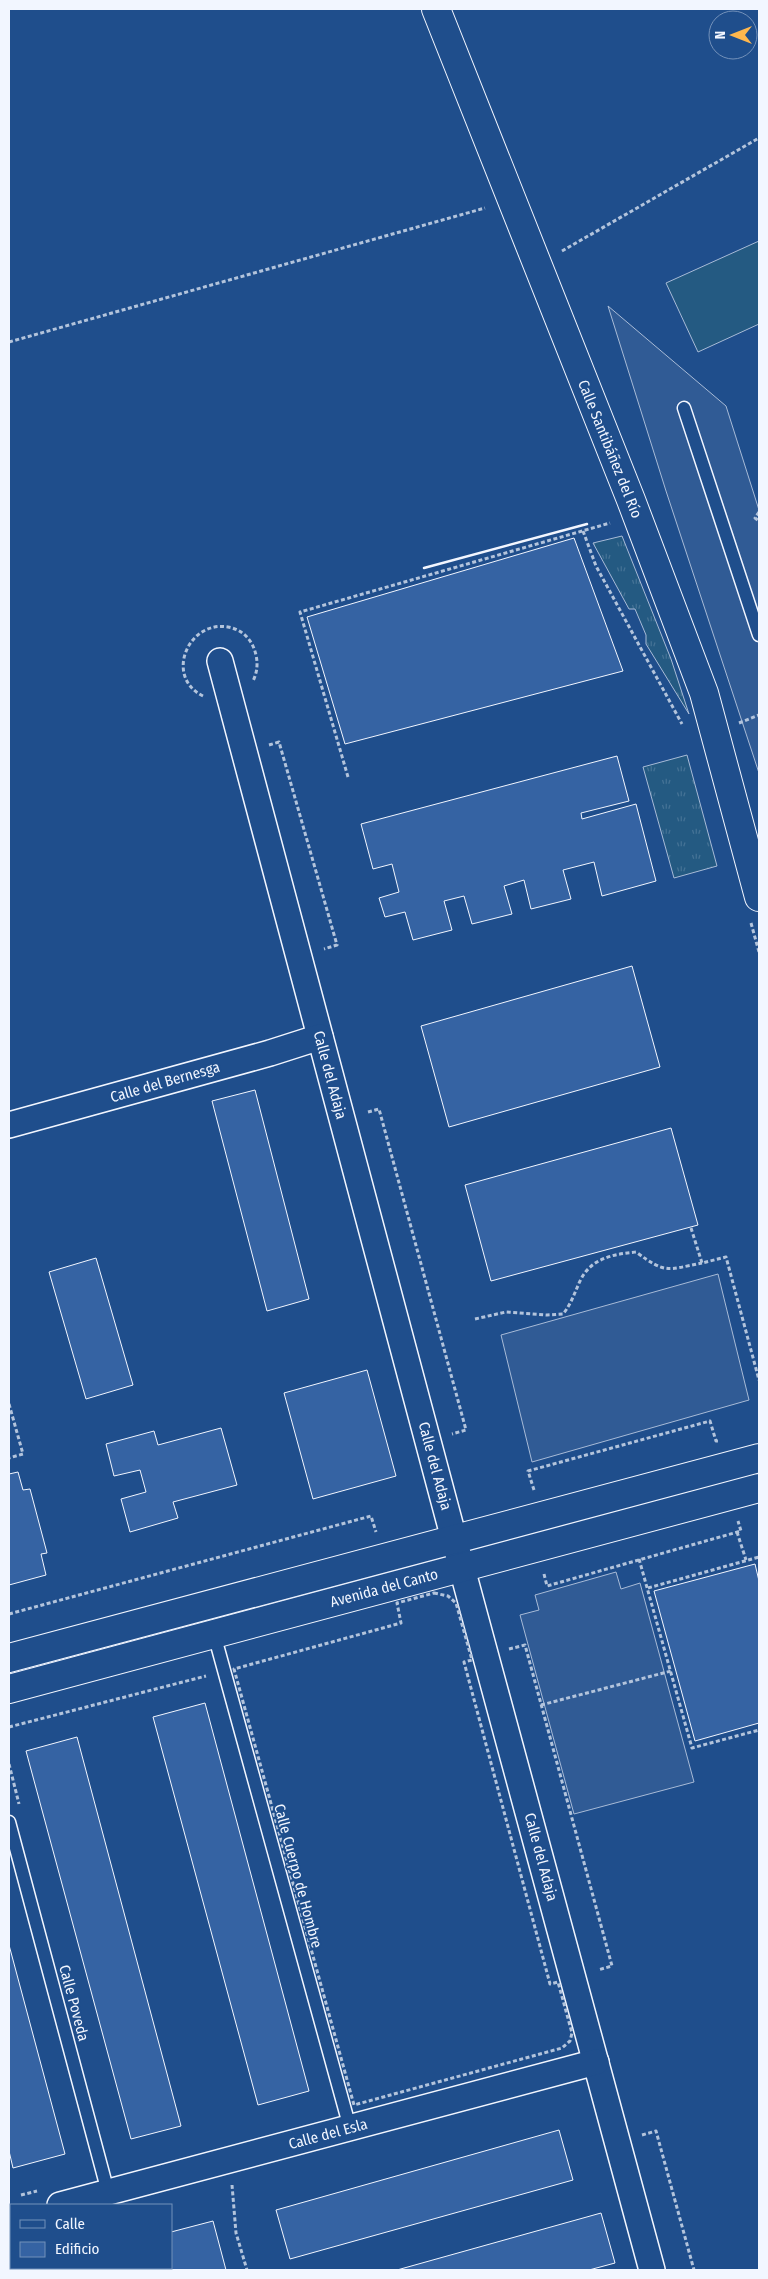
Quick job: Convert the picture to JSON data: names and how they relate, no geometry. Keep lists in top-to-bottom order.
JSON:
{
  "streets": {
    "main road": ["Calle Santibáñez del Río", "Avenida del Canto"],
    "street": ["Calle del Adaja", "Calle del Bernesga", "Calle del Esla"],
    "lane": ["Calle Cuerpo de Hombre", "Calle Poveda"]
  },
  "crossings": [
    ["Calle del Adaja", "Calle del Bernesga"],
    ["Calle del Adaja", "Avenida del Canto"],
    ["Calle del Adaja", "Calle del Esla"],
    ["Avenida del Canto", "Calle Cuerpo de Hombre"],
    ["Calle Cuerpo de Hombre", "Calle del Esla"],
    ["Calle Poveda", "Calle del Esla"]
  ],
  "legend": ["Calle", "Edificio"],
  "north": "left"
}
